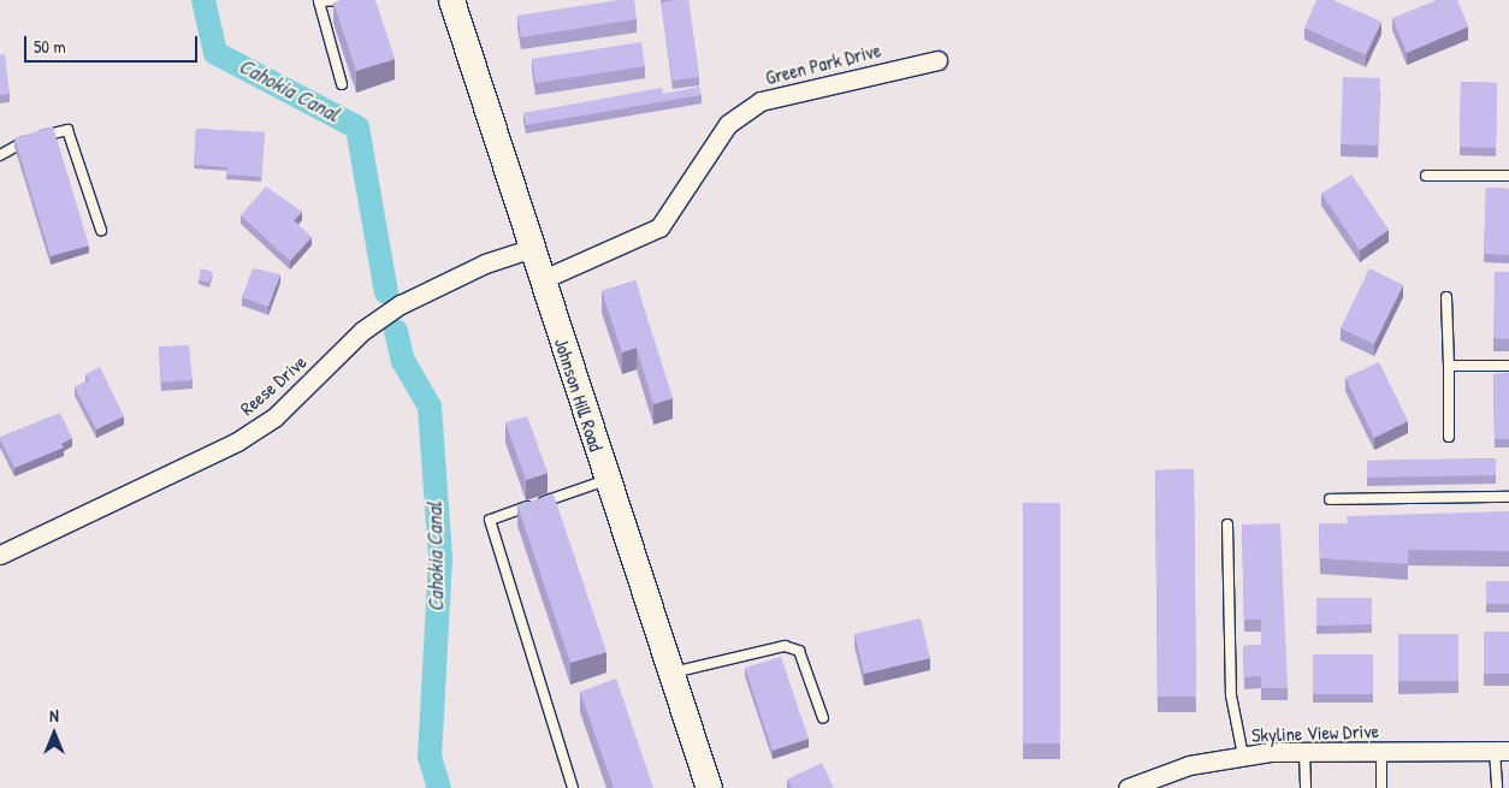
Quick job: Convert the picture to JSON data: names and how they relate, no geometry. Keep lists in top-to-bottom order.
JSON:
{
  "streets": {
    "street": [
      "Green Park Drive",
      "Reese Drive",
      "Johnson Hill Road",
      "Skyline View Drive"
    ]
  },
  "crossings": [
    ["Green Park Drive", "Johnson Hill Road"],
    ["Reese Drive", "Johnson Hill Road"]
  ],
  "water": ["Cahokia Canal"],
  "scale_bar": "50 m",
  "north": "top"
}
